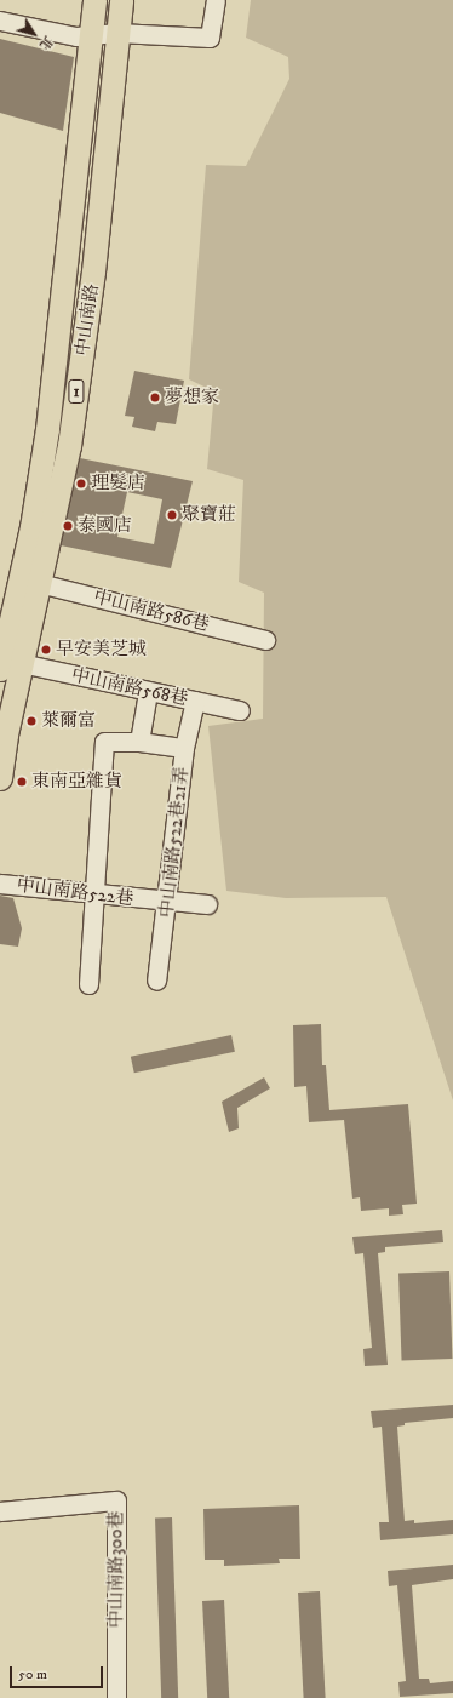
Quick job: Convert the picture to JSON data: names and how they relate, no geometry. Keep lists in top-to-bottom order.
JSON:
{
  "streets": {
    "main road": ["中山南路", "1"],
    "street": [
      "中山南路586巷",
      "中山南路568巷",
      "中山南路522巷21弄",
      "中山南路522巷",
      "中山南路300巷"
    ]
  },
  "crossings": [
    ["中山南路", "中山南路586巷"],
    ["中山南路", "中山南路568巷"],
    ["中山南路522巷21弄", "中山南路522巷"]
  ],
  "places": [
    "夢想家",
    "理髮店",
    "聚寶莊",
    "泰國店",
    "早安美芝城",
    "萊爾富",
    "東南亞雜貨"
  ],
  "scale_bar": "50 m",
  "north": "bottom right"
}
